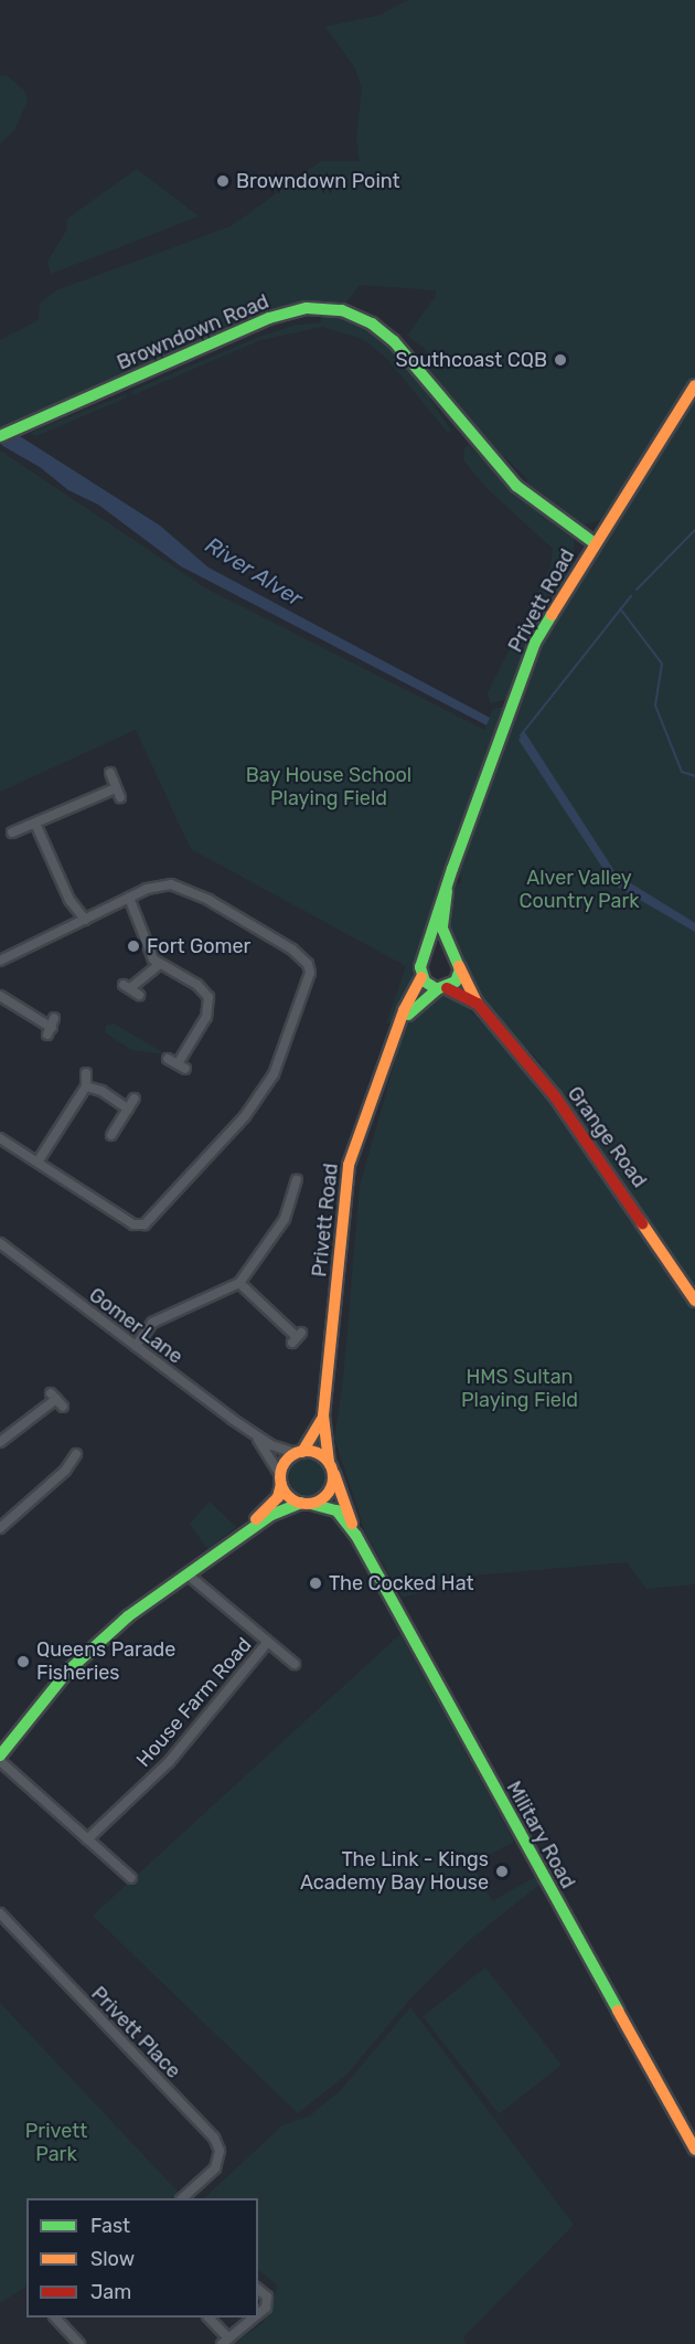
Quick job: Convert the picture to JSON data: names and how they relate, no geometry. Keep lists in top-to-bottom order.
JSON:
{
  "streets": {
    "main road": [
      "Browndown Road",
      "Privett Road",
      "Grange Road",
      "Military Road"
    ],
    "street": ["Gomer Lane", "House Farm Road", "Privett Place"]
  },
  "crossings": [
    ["Browndown Road", "Privett Road"],
    ["Privett Road", "Grange Road"],
    ["Privett Road", "Gomer Lane"],
    ["Privett Road", "Military Road"],
    ["Gomer Lane", "Military Road"]
  ],
  "water": ["River Alver"],
  "parks": [
    "Bay House School Playing Field",
    "Alver Valley Country Park",
    "HMS Sultan Playing Field",
    "Privett Park"
  ],
  "places": [
    "Browndown Point",
    "Southcoast CQB",
    "Fort Gomer",
    "The Cocked Hat",
    "Queens Parade Fisheries",
    "The Link - Kings Academy Bay House"
  ],
  "legend": ["Fast", "Slow", "Jam"]
}
